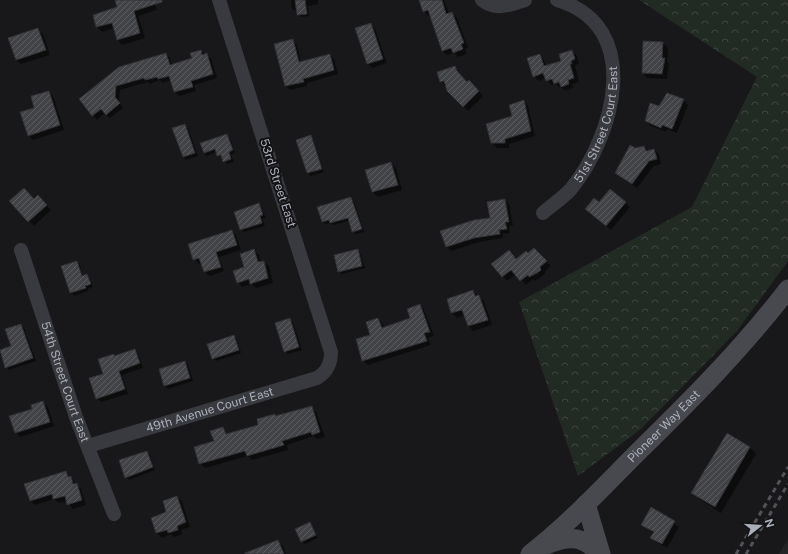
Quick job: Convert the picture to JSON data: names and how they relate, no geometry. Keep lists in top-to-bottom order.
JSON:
{
  "streets": {
    "main road": ["Pioneer Way East"],
    "street": [
      "51st Street Court East",
      "53rd Street East",
      "54th Street Court East",
      "49th Avenue Court East"
    ]
  },
  "crossings": [
    ["53rd Street East", "49th Avenue Court East"],
    ["54th Street Court East", "49th Avenue Court East"]
  ],
  "north": "right"
}
